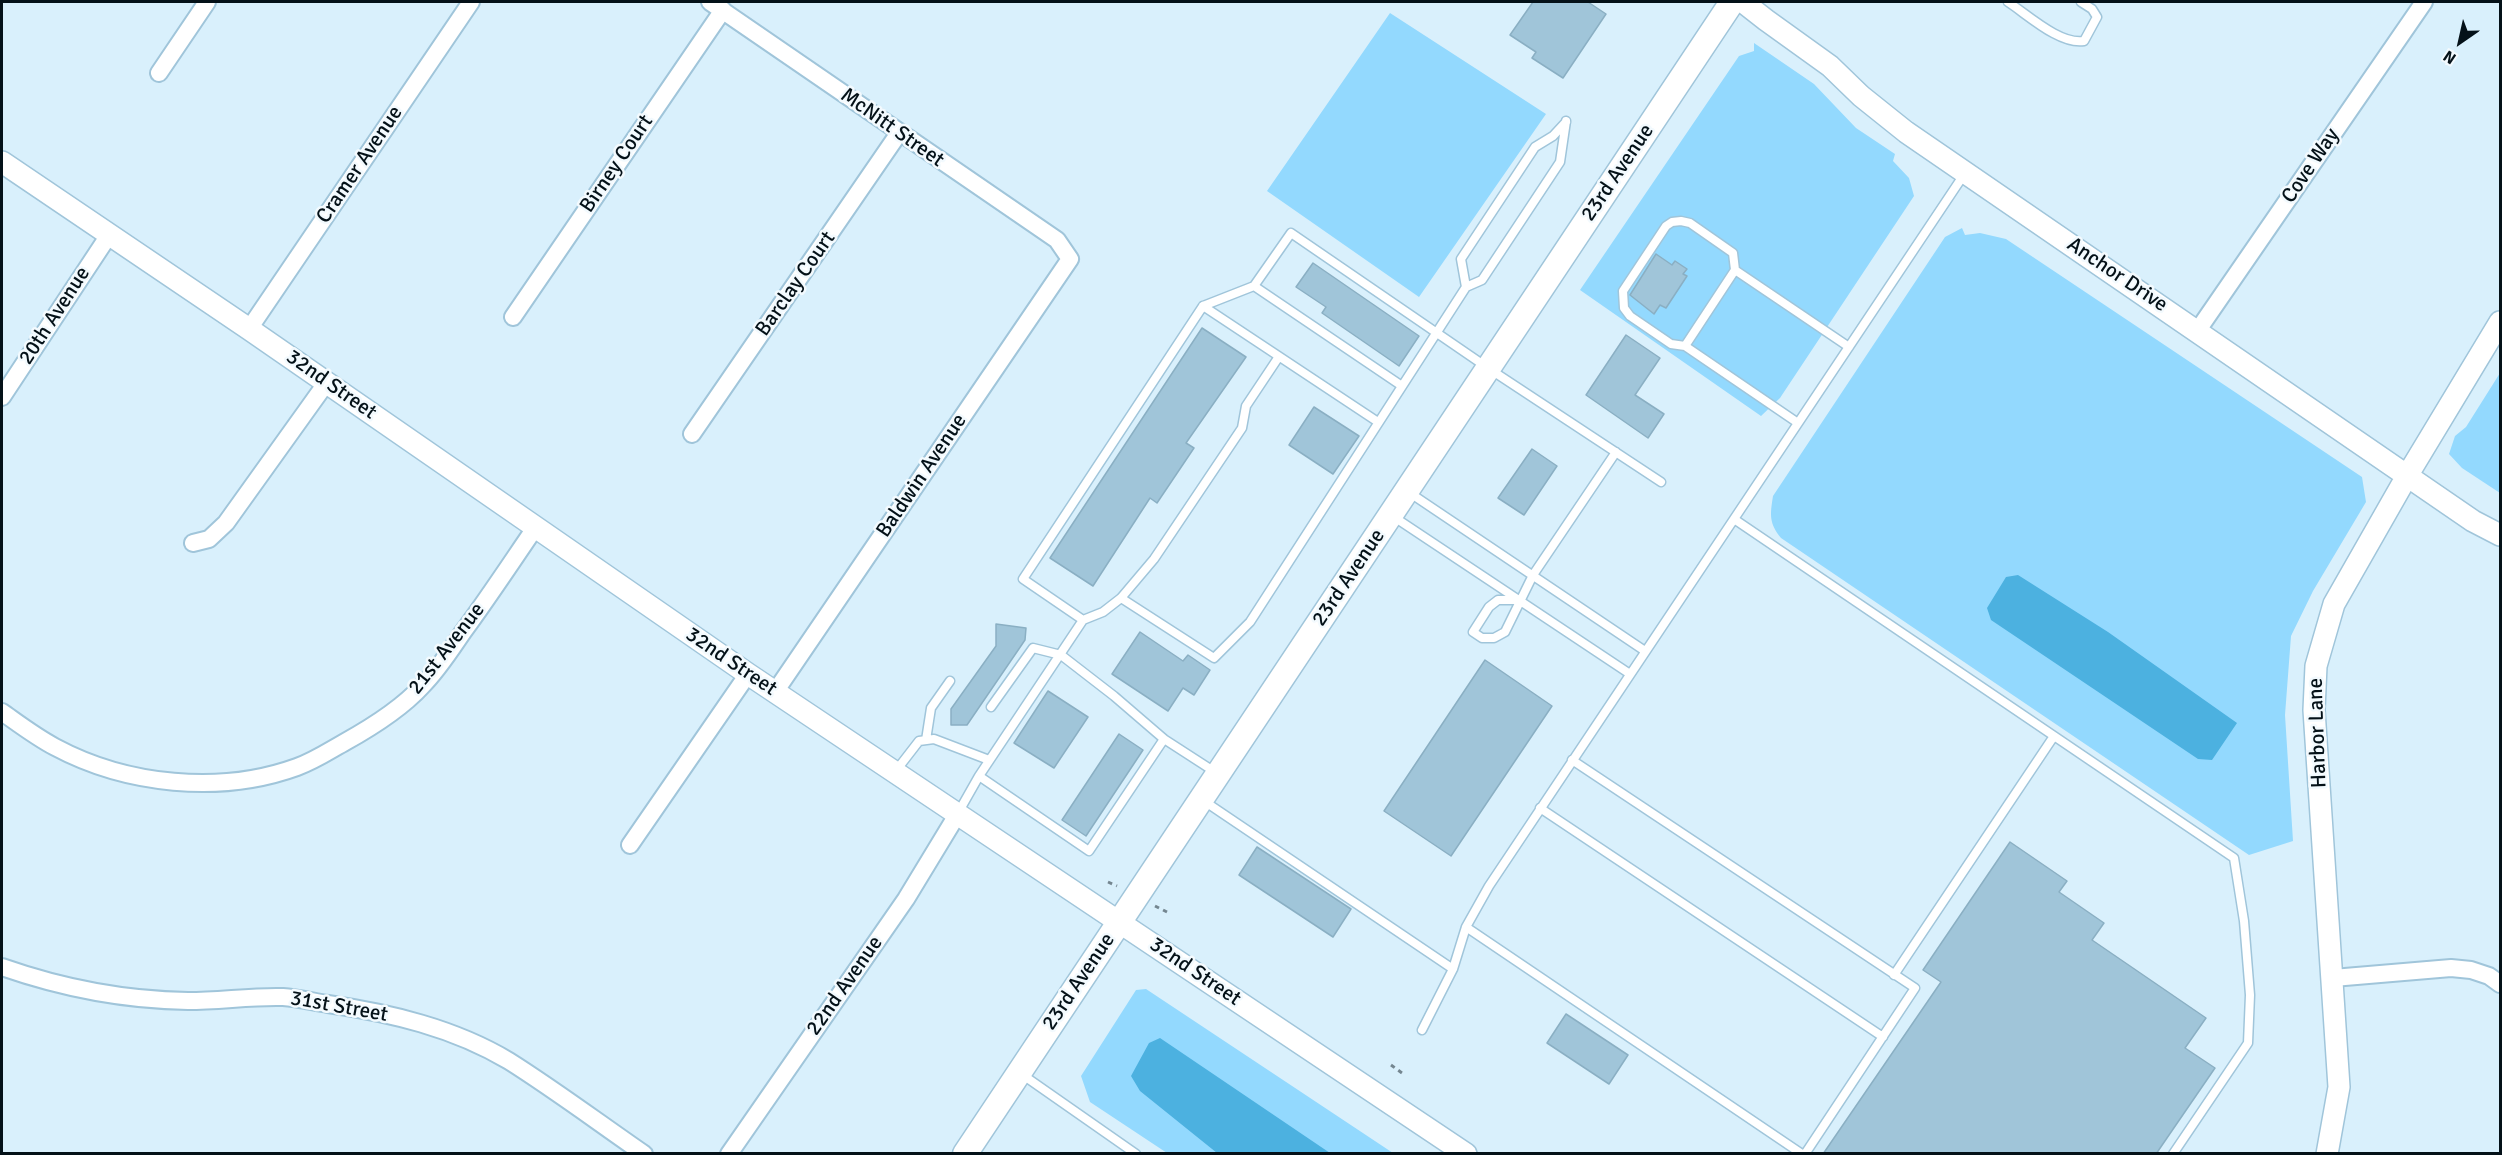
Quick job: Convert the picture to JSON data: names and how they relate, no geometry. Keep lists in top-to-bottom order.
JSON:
{
  "streets": {
    "main road": ["23rd Avenue"],
    "street": [
      "McNitt Street",
      "Birney Court",
      "Cramer Avenue",
      "Cove Way",
      "Anchor Drive",
      "Barclay Court",
      "20th Avenue",
      "32nd Street",
      "Baldwin Avenue",
      "21st Avenue",
      "Harbor Lane",
      "22nd Avenue",
      "31st Street"
    ]
  },
  "crossings": [
    ["McNitt Street", "Birney Court"],
    ["McNitt Street", "Barclay Court"],
    ["McNitt Street", "Baldwin Avenue"],
    ["Cramer Avenue", "32nd Street"],
    ["Cove Way", "Anchor Drive"],
    ["23rd Avenue", "32nd Street"],
    ["Anchor Drive", "Harbor Lane"],
    ["20th Avenue", "32nd Street"],
    ["32nd Street", "Baldwin Avenue"],
    ["32nd Street", "21st Avenue"],
    ["32nd Street", "22nd Avenue"]
  ],
  "north": "bottom left"
}
